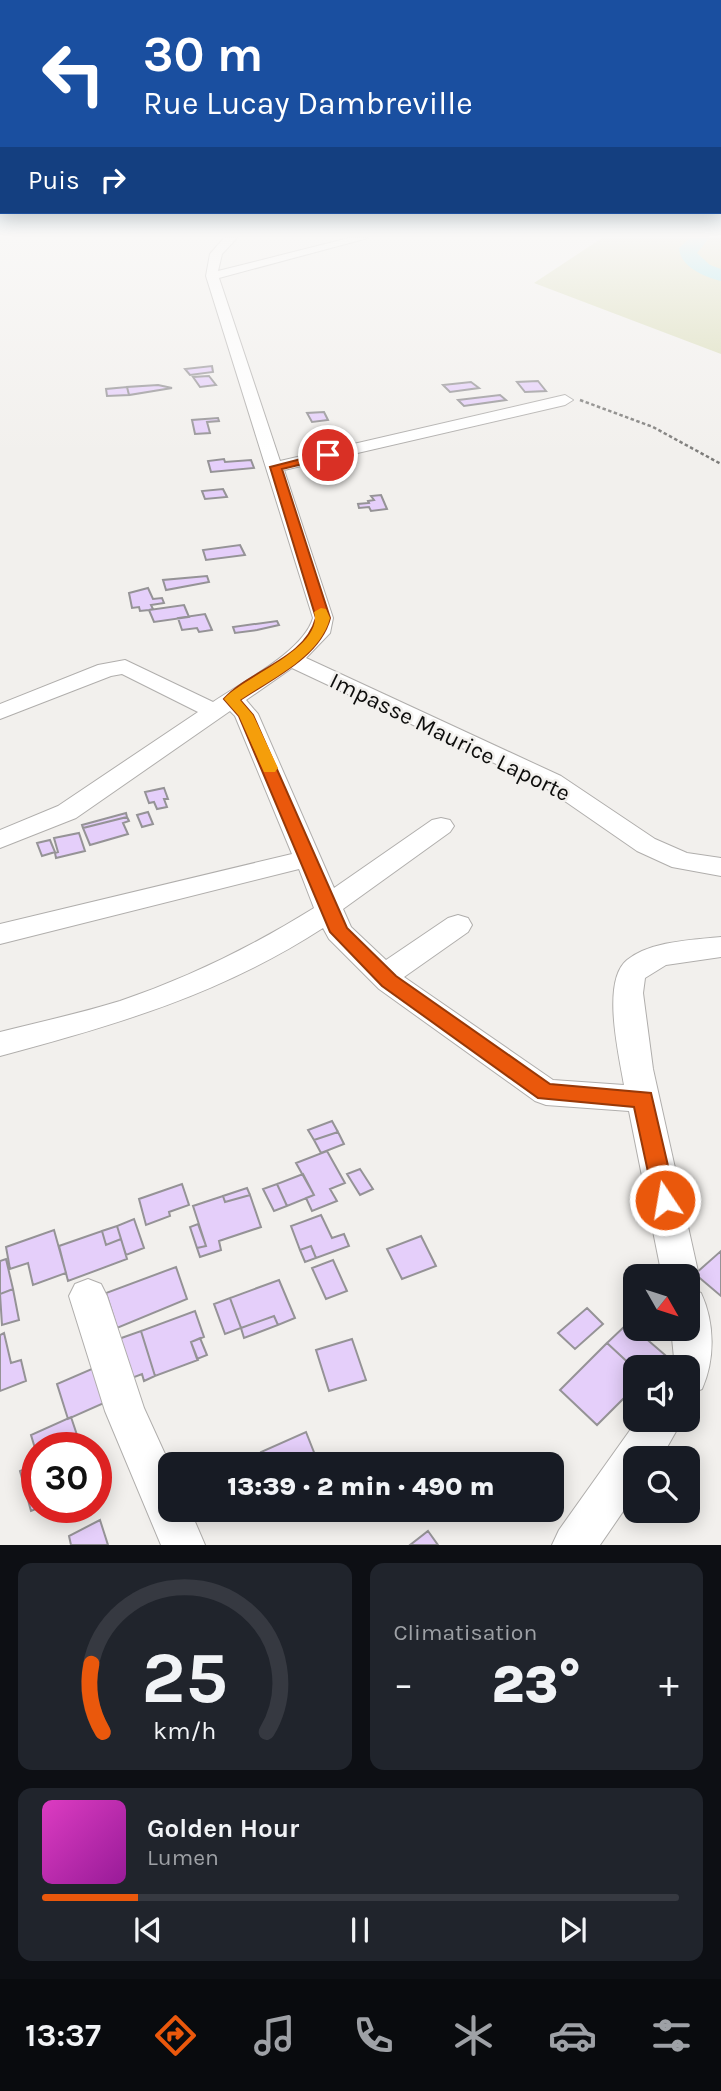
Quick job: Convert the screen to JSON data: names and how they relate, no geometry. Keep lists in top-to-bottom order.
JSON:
{
  "streets": {
    "street": ["Impasse Maurice Laporte"]
  },
  "north": "bottom right",
  "page": {
    "turn": ["30 m", "Rue Lucay Dambreville"],
    "then": "Puis",
    "limit": "30",
    "trip": "13:39 · 2 min · 490 m",
    "tile": "Climatisation",
    "heat": ["−", "23°", "+"],
    "song": ["Golden Hour", "Lumen"],
    "tabs": "13:37",
    "gauge": ["25", "km/h"]
  }
}
